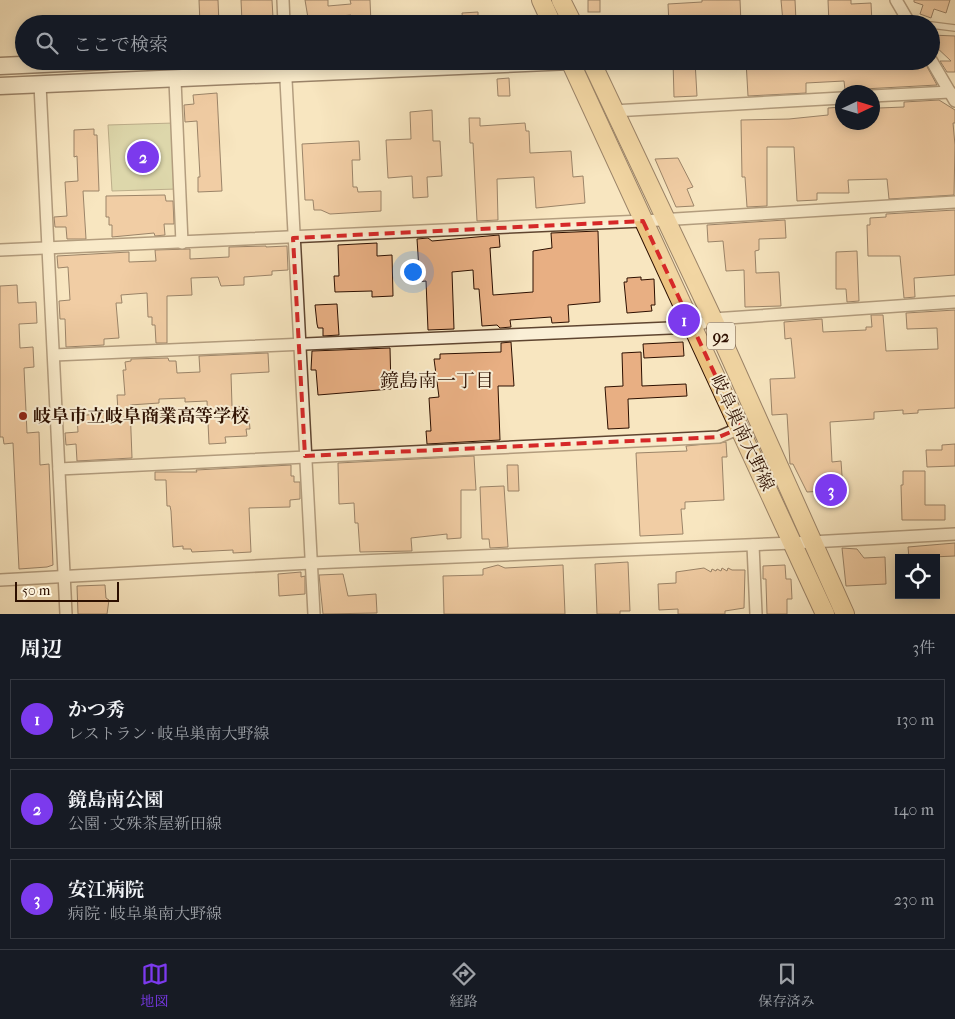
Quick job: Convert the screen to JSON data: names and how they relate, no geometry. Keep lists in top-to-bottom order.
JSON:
{
  "streets": {
    "main road": ["92", "岐阜巣南大野線"]
  },
  "districts": ["鏡島南一丁目"],
  "places": ["岐阜市立岐阜商業高等学校"],
  "scale_bar": "50 m",
  "north": "right",
  "page": {
    "search": "ここで検索",
    "pins": ["2", "1", "3"],
    "scale": "50 m",
    "heading": ["周辺", "3件"],
    "list": [
      {
        "mark": "1",
        "name": "かつ秀",
        "note": "レストラン · 岐阜巣南大野線",
        "value": "130 m"
      },
      {
        "mark": "2",
        "name": "鏡島南公園",
        "note": "公園 · 文殊茶屋新田線",
        "value": "140 m"
      },
      {
        "mark": "3",
        "name": "安江病院",
        "note": "病院 · 岐阜巣南大野線",
        "value": "230 m"
      }
    ],
    "nav": ["地図", "経路", "保存済み"]
  }
}
